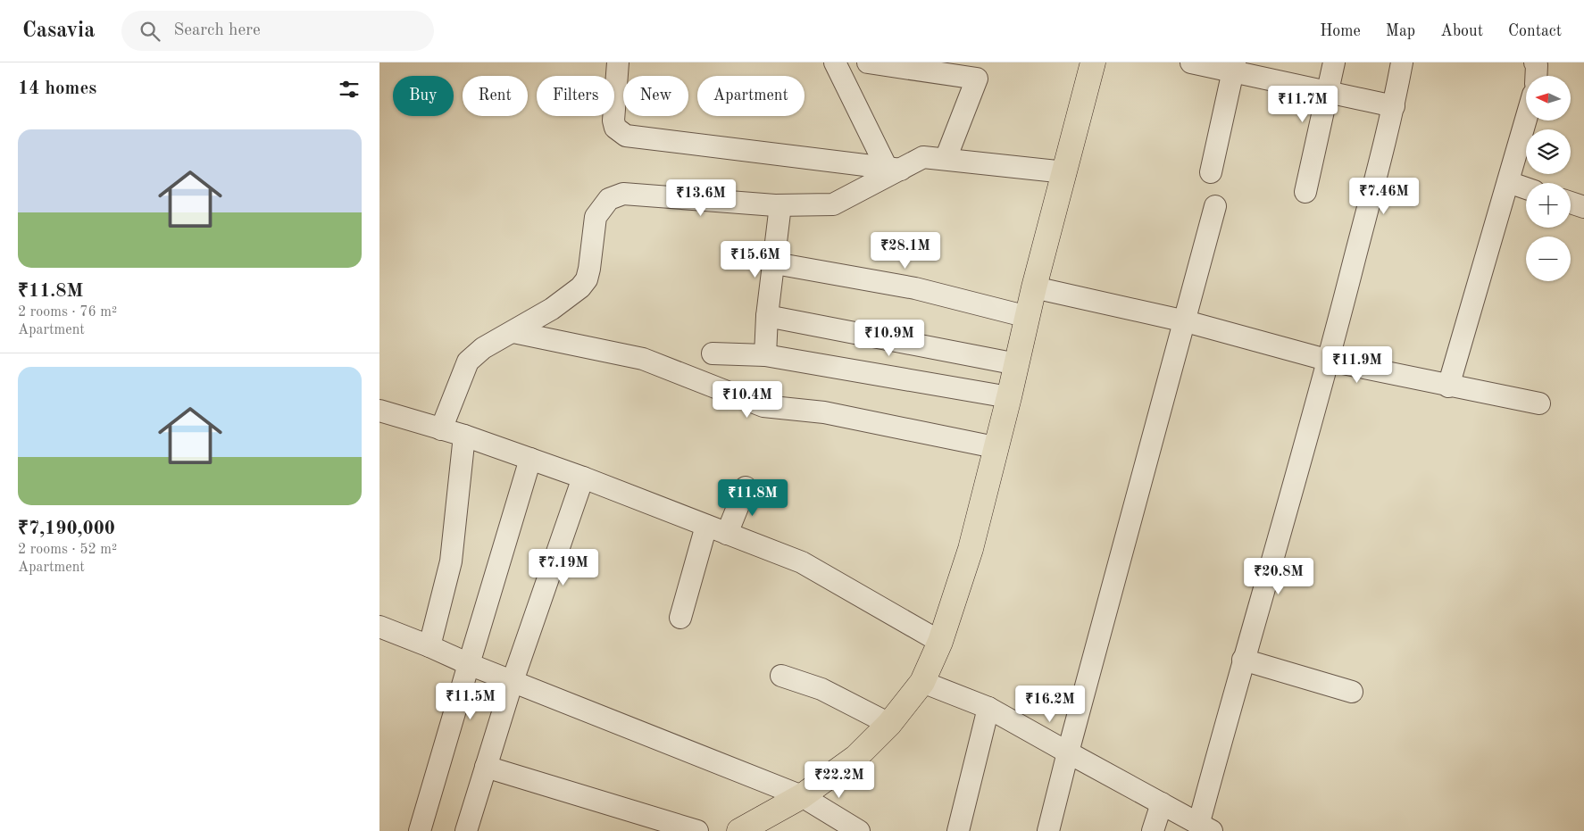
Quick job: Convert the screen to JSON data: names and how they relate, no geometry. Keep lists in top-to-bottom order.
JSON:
{
  "north": "left",
  "page": {
    "header": "Casavia",
    "search": "Search here",
    "nav": [
      "Home",
      "Map",
      "About",
      "Contact"
    ],
    "heading": "14 homes",
    "map_buttons": ["+", "−"],
    "chip": [
      "Buy",
      "Rent",
      "Filters",
      "New",
      "Apartment"
    ],
    "price": [
      "₹11.7M",
      "₹7.46M",
      "₹13.6M",
      "₹28.1M",
      "₹15.6M",
      "₹10.9M",
      "₹11.9M",
      "₹10.4M",
      "₹11.8M",
      "₹7.19M",
      "₹20.8M",
      "₹11.5M",
      "₹16.2M",
      "₹22.2M"
    ],
    "list": [
      {
        "name": "₹11.8M",
        "note": "2 rooms · 76 m² · Apartment"
      },
      {
        "name": "₹7,190,000",
        "note": "2 rooms · 52 m² · Apartment"
      }
    ]
  }
}
